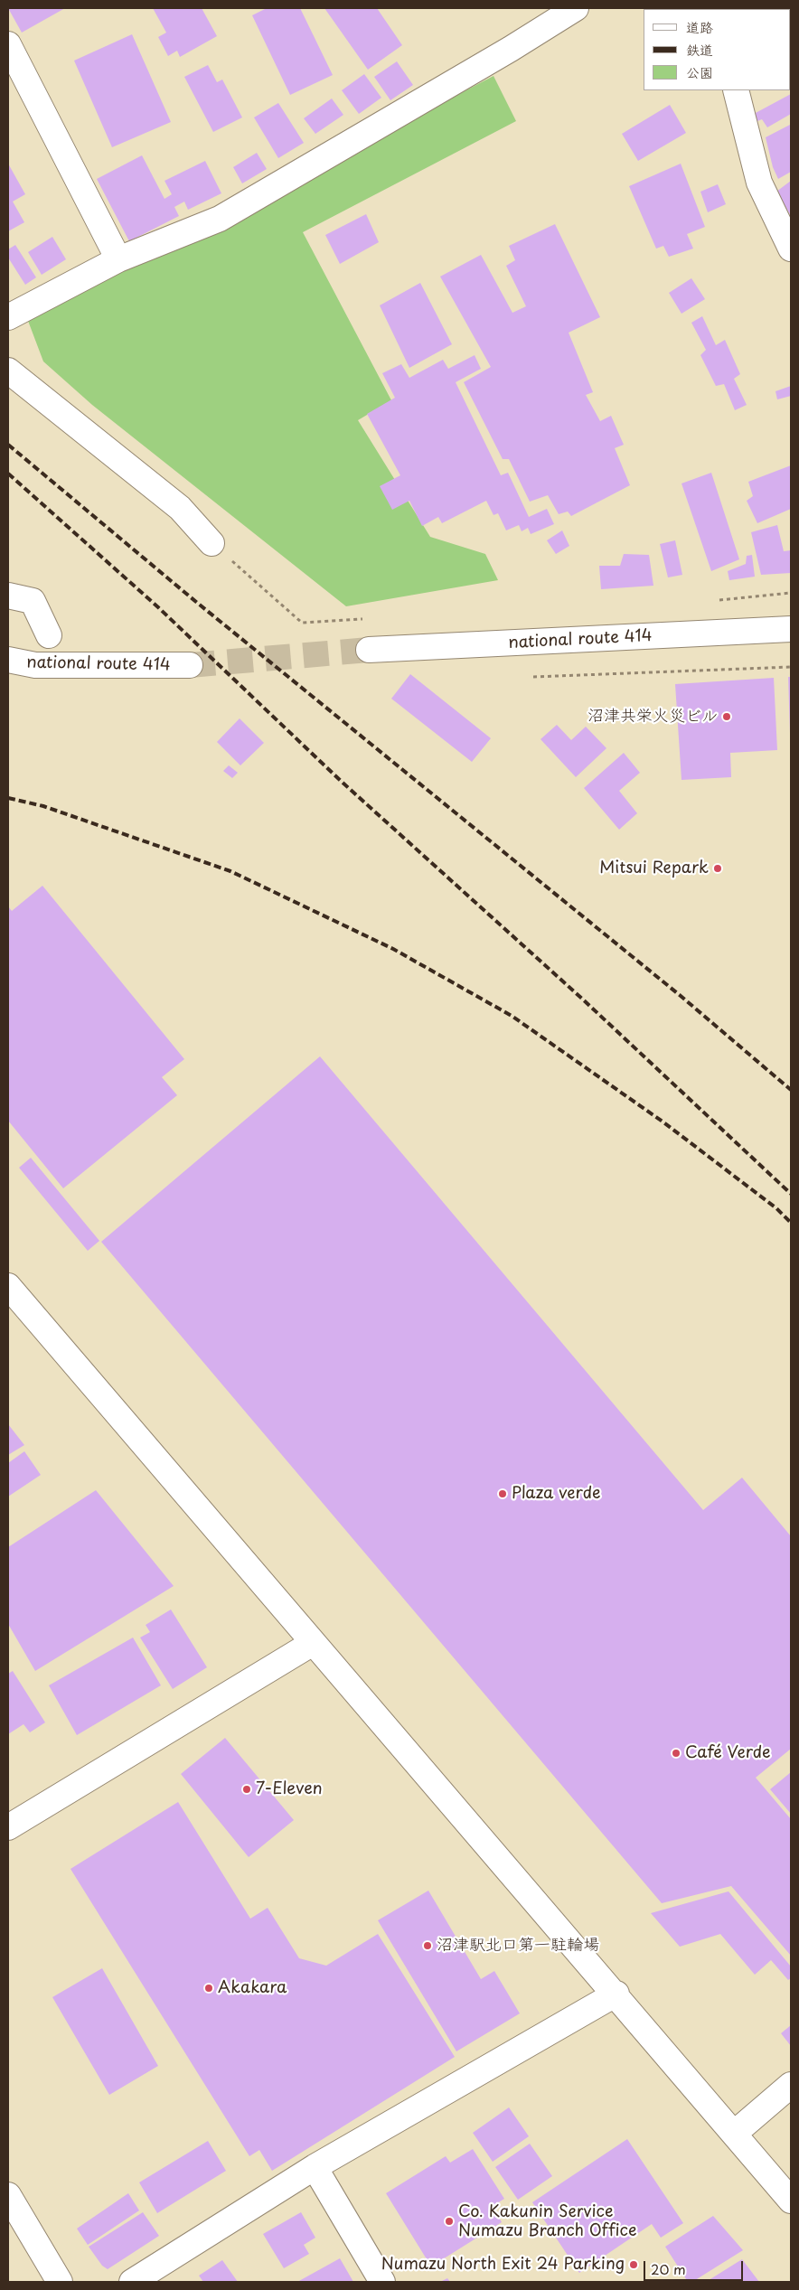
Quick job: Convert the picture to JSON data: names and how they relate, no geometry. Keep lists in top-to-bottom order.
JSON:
{
  "streets": {
    "main road": ["national route 414"]
  },
  "places": [
    "沼津共栄火災ビル",
    "Mitsui Repark",
    "Plaza verde",
    "Café Verde",
    "7-Eleven",
    "沼津駅北口第一駐輪場",
    "Akakara",
    "Co. Kakunin Service Numazu Branch Office",
    "Numazu North Exit 24 Parking"
  ],
  "legend": ["道路", "鉄道", "公園"],
  "scale_bar": "20 m"
}
